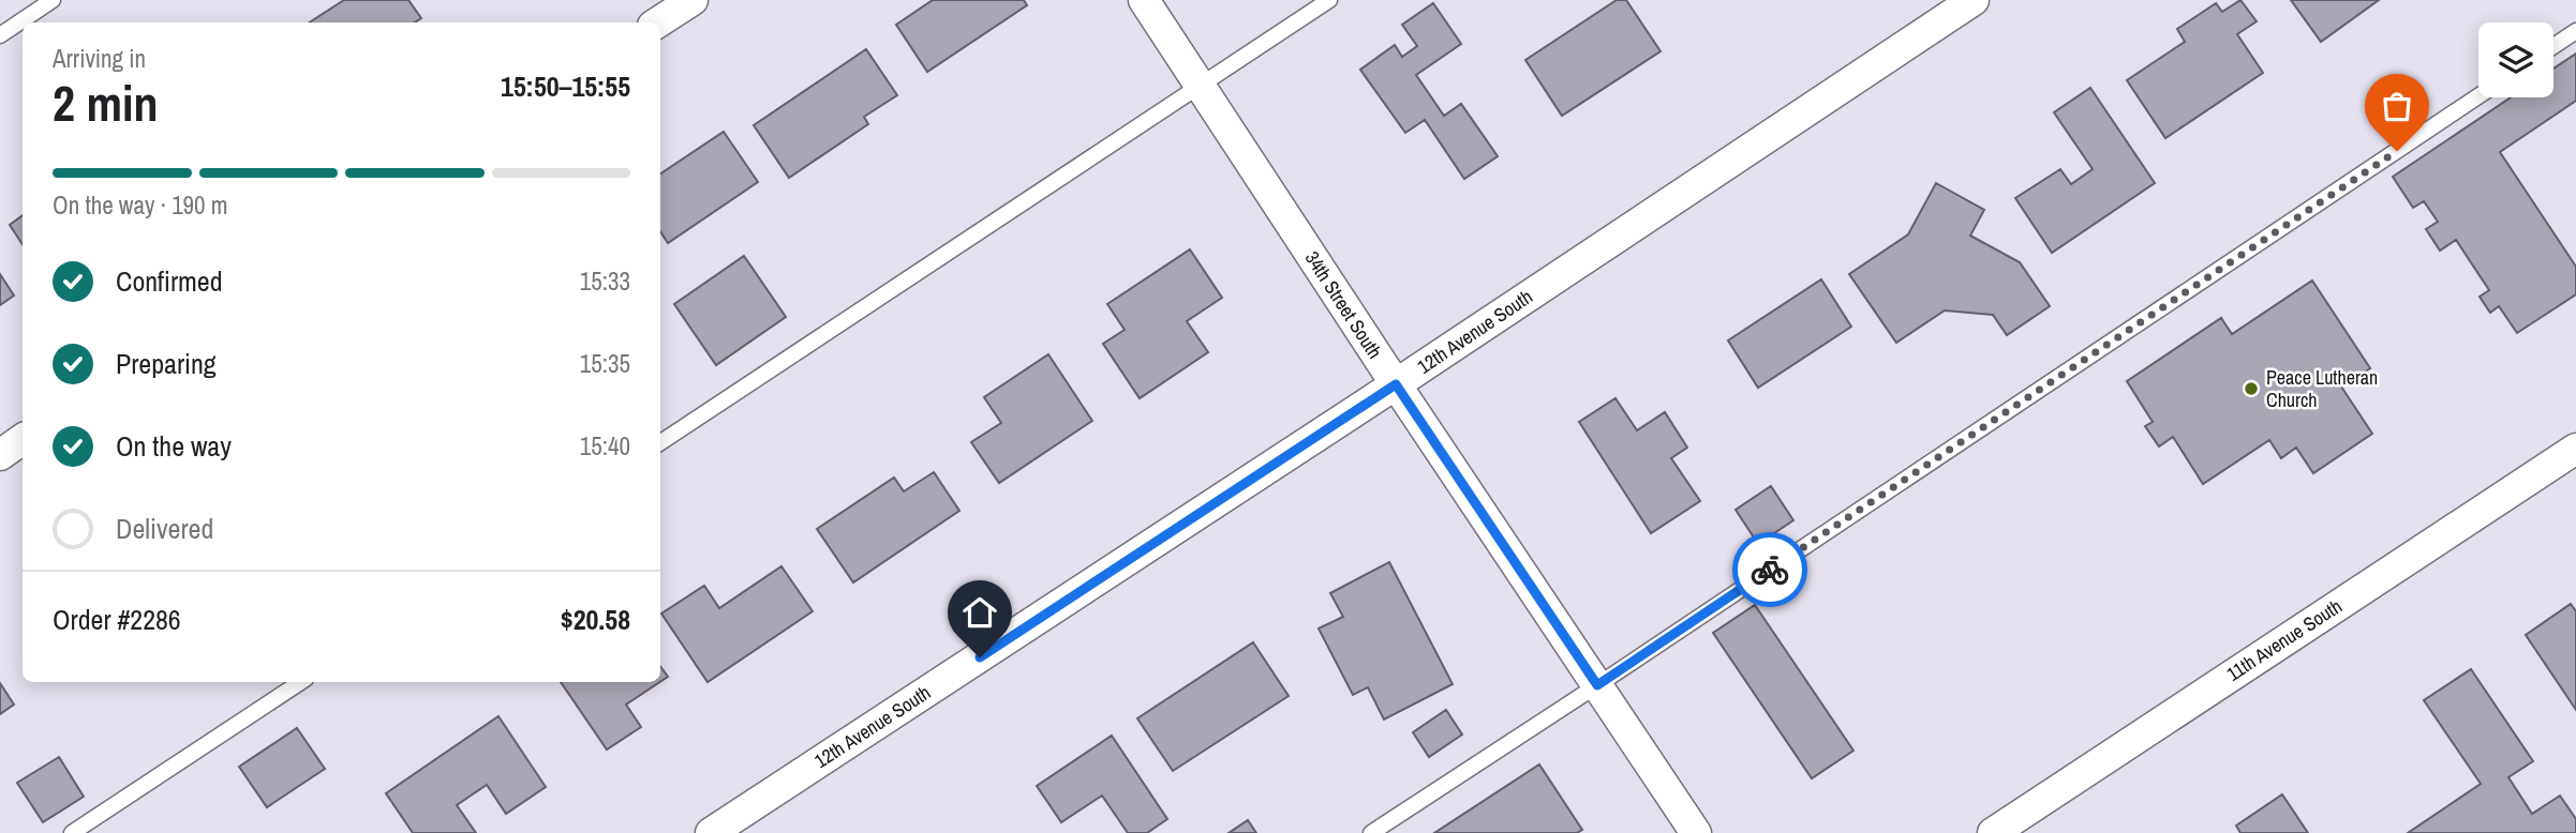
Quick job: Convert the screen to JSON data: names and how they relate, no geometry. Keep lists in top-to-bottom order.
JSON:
{
  "streets": {
    "street": ["34th Street South", "12th Avenue South", "11th Avenue South"]
  },
  "crossings": [
    ["34th Street South", "12th Avenue South"]
  ],
  "places": ["Peace Lutheran Church"],
  "page": {
    "heading": ["2 min", "Arriving in", "15:50–15:55"],
    "panel": ["Order #2286", "$20.58"],
    "bar": "On the way · 190 m",
    "list": [
      ["Confirmed", "15:33"],
      ["Preparing", "15:35"],
      ["On the way", "15:40"],
      "Delivered"
    ]
  }
}
